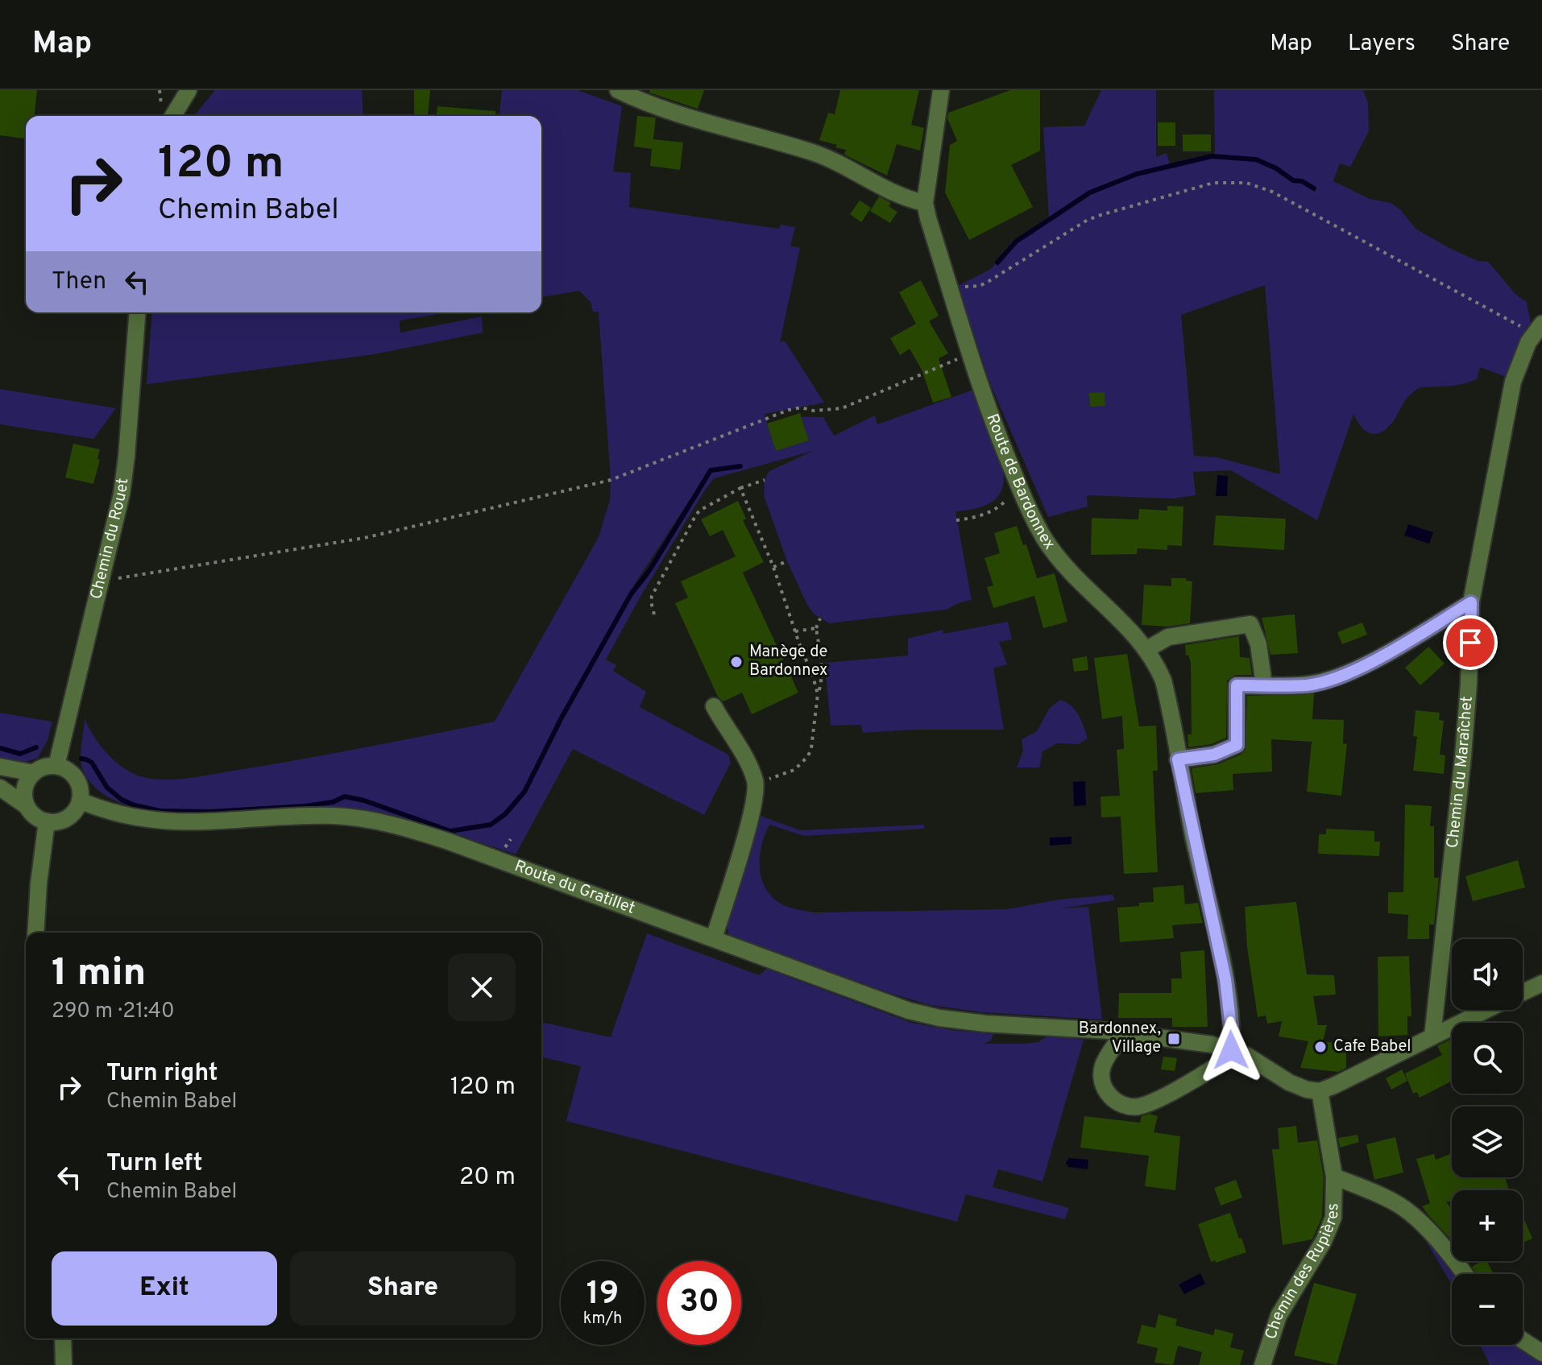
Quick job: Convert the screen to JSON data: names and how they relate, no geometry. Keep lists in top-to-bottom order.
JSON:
{
  "streets": {
    "street": [
      "Route de Bardonnex",
      "Chemin du Rouet",
      "Chemin du Maraîchet",
      "Route du Gratillet",
      "Chemin des Rupières"
    ]
  },
  "crossings": [
    ["Route de Bardonnex", "Route du Gratillet"],
    ["Chemin du Rouet", "Route du Gratillet"],
    ["Route du Gratillet", "Chemin des Rupières"]
  ],
  "places": {
    "other": ["Manège de Bardonnex", "Cafe Babel"],
    "transit": ["Bardonnex, Village"]
  },
  "page": {
    "header": "Map",
    "nav": ["Map", "Layers", "Share"],
    "turn": ["120 m", "Chemin Babel"],
    "then": "Then",
    "heading": ["1 min", "290 m · 21:40"],
    "map_buttons": ["+", "−"],
    "list": [
      {
        "name": "Turn right",
        "note": "Chemin Babel",
        "value": "120 m"
      },
      {
        "name": "Turn left",
        "note": "Chemin Babel",
        "value": "20 m"
      }
    ],
    "buttons": ["Exit", "Share"],
    "speed": "19 km/h",
    "limit": "30"
  }
}
